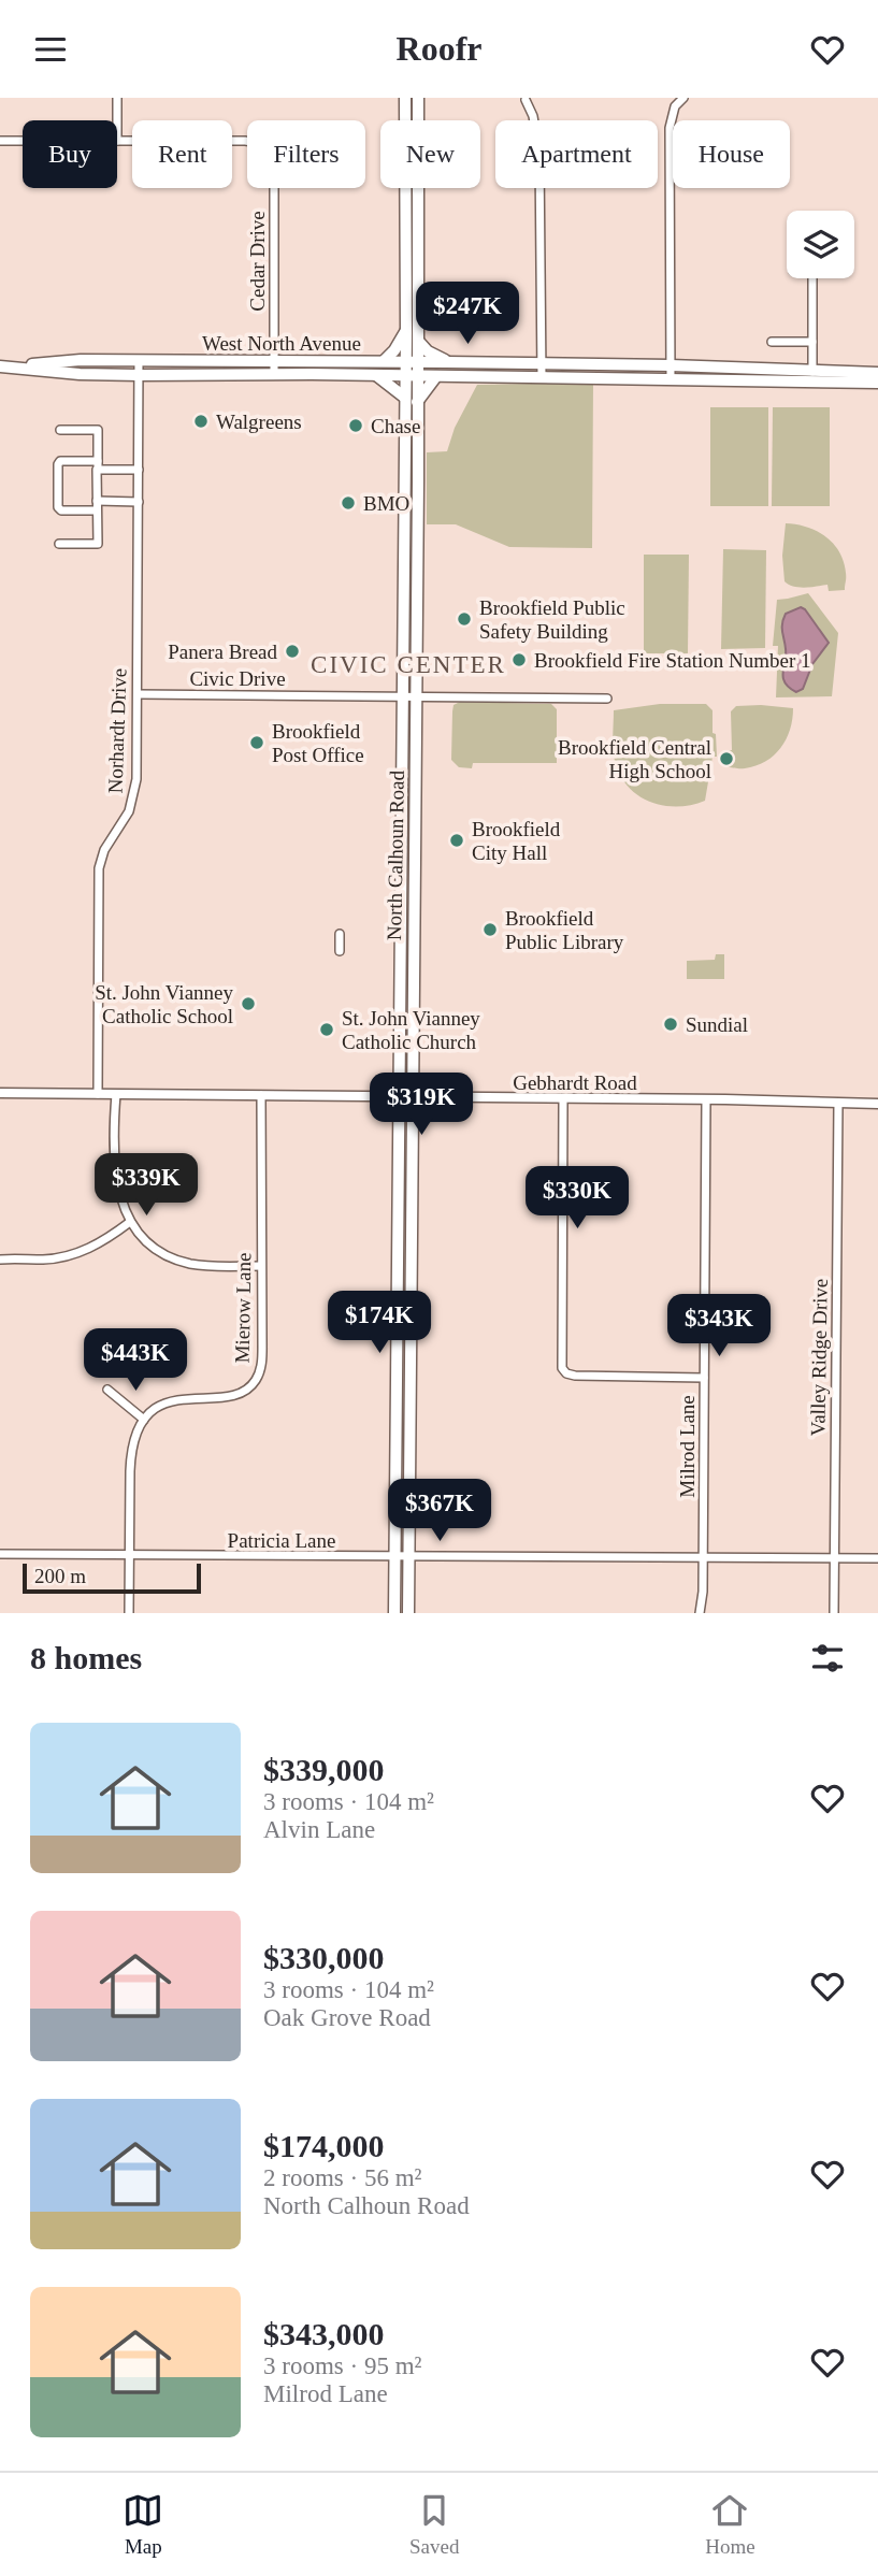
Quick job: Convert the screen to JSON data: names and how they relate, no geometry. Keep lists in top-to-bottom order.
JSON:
{
  "streets": {
    "main road": ["West North Avenue", "North Calhoun Road"],
    "street": [
      "Cedar Drive",
      "Civic Drive",
      "Norhardt Drive",
      "Gebhardt Road",
      "Mierow Lane",
      "Valley Ridge Drive",
      "Milrod Lane",
      "Patricia Lane"
    ]
  },
  "crossings": [
    ["Cedar Drive", "West North Avenue"],
    ["West North Avenue", "Norhardt Drive"],
    ["West North Avenue", "North Calhoun Road"],
    ["Civic Drive", "Norhardt Drive"],
    ["Civic Drive", "North Calhoun Road"],
    ["Norhardt Drive", "Gebhardt Road"],
    ["North Calhoun Road", "Gebhardt Road"],
    ["North Calhoun Road", "Patricia Lane"],
    ["Gebhardt Road", "Mierow Lane"],
    ["Gebhardt Road", "Valley Ridge Drive"],
    ["Gebhardt Road", "Milrod Lane"],
    ["Valley Ridge Drive", "Patricia Lane"],
    ["Milrod Lane", "Patricia Lane"]
  ],
  "districts": ["CIVIC CENTER"],
  "places": [
    "Walgreens",
    "Chase",
    "BMO",
    "Brookfield Public Safety Building",
    "Panera Bread",
    "Brookfield Fire Station Number 1",
    "Brookfield Post Office",
    "Brookfield Central High School",
    "Brookfield City Hall",
    "Brookfield Public Library",
    "St. John Vianney Catholic School",
    "Sundial",
    "St. John Vianney Catholic Church"
  ],
  "scale_bar": "200 m",
  "page": {
    "header": "Roofr",
    "chip": [
      "Buy",
      "Rent",
      "Filters",
      "New",
      "Apartment",
      "House"
    ],
    "price": [
      "$247K",
      "$319K",
      "$339K",
      "$330K",
      "$174K",
      "$343K",
      "$443K",
      "$367K"
    ],
    "scale": "200 m",
    "heading": "8 homes",
    "list": [
      {
        "name": "$339,000",
        "note": "3 rooms · 104 m² · Alvin Lane"
      },
      {
        "name": "$330,000",
        "note": "3 rooms · 104 m² · Oak Grove Road"
      },
      {
        "name": "$174,000",
        "note": "2 rooms · 56 m² · North Calhoun Road"
      },
      {
        "name": "$343,000",
        "note": "3 rooms · 95 m² · Milrod Lane"
      }
    ],
    "tabs": ["Map", "Saved", "Home"]
  }
}
